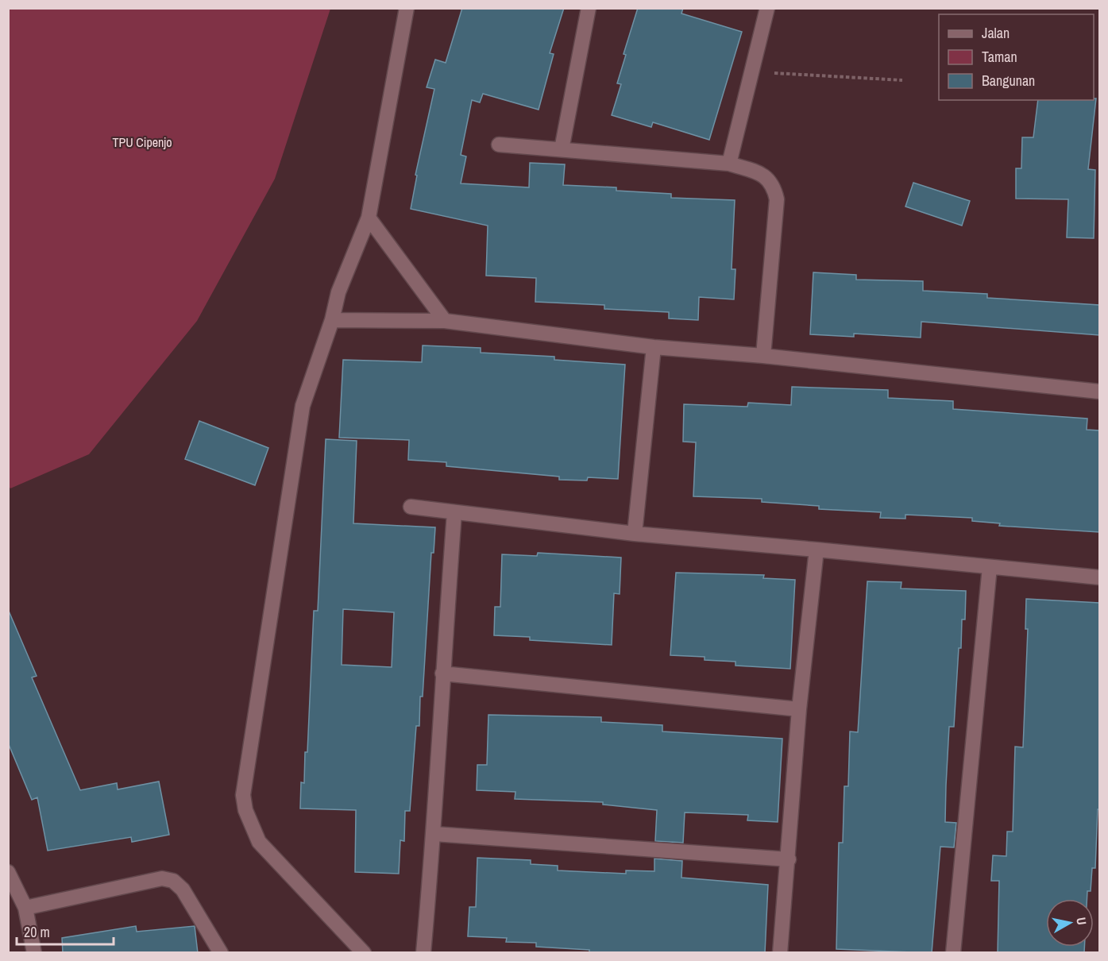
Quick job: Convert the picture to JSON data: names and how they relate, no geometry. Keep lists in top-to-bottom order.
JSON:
{
  "parks": ["TPU Cipenjo"],
  "legend": ["Jalan", "Taman", "Bangunan"],
  "scale_bar": "20 m",
  "north": "right"
}
